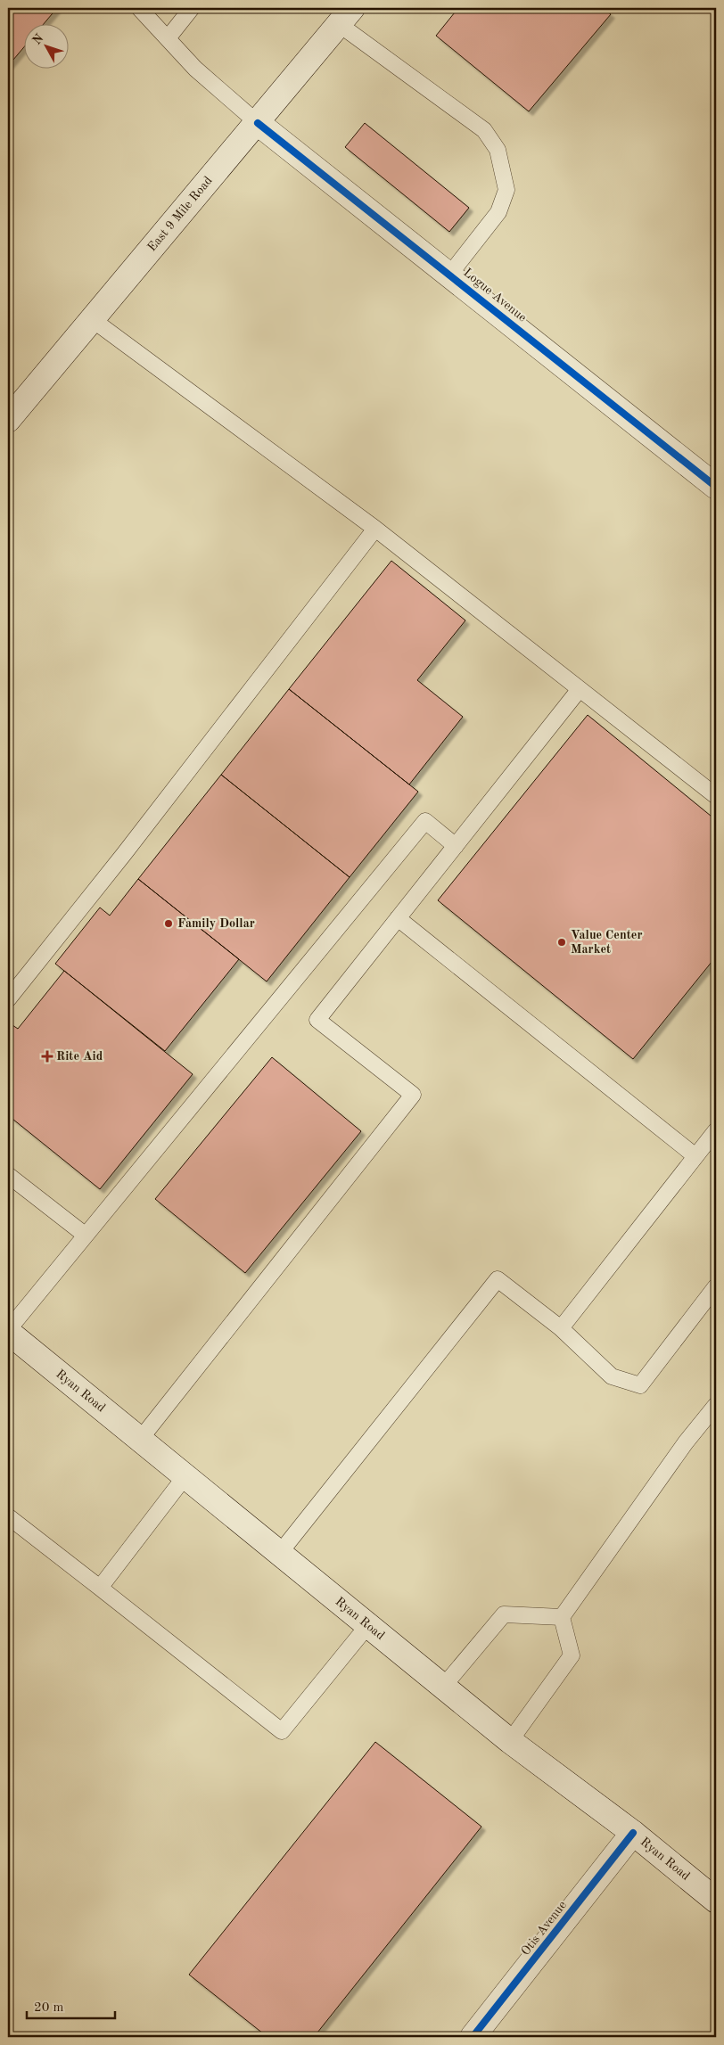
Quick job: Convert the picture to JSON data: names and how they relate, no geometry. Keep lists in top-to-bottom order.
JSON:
{
  "streets": {
    "main road": [
      "East 9 Mile Road",
      "Logue Avenue",
      "Ryan Road",
      "Otis Avenue"
    ]
  },
  "crossings": [
    ["East 9 Mile Road", "Logue Avenue"],
    ["Ryan Road", "Otis Avenue"]
  ],
  "places": {
    "other": ["Family Dollar", "Value Center Market"],
    "health": ["Rite Aid"]
  },
  "scale_bar": "20 m",
  "north": "top left"
}
